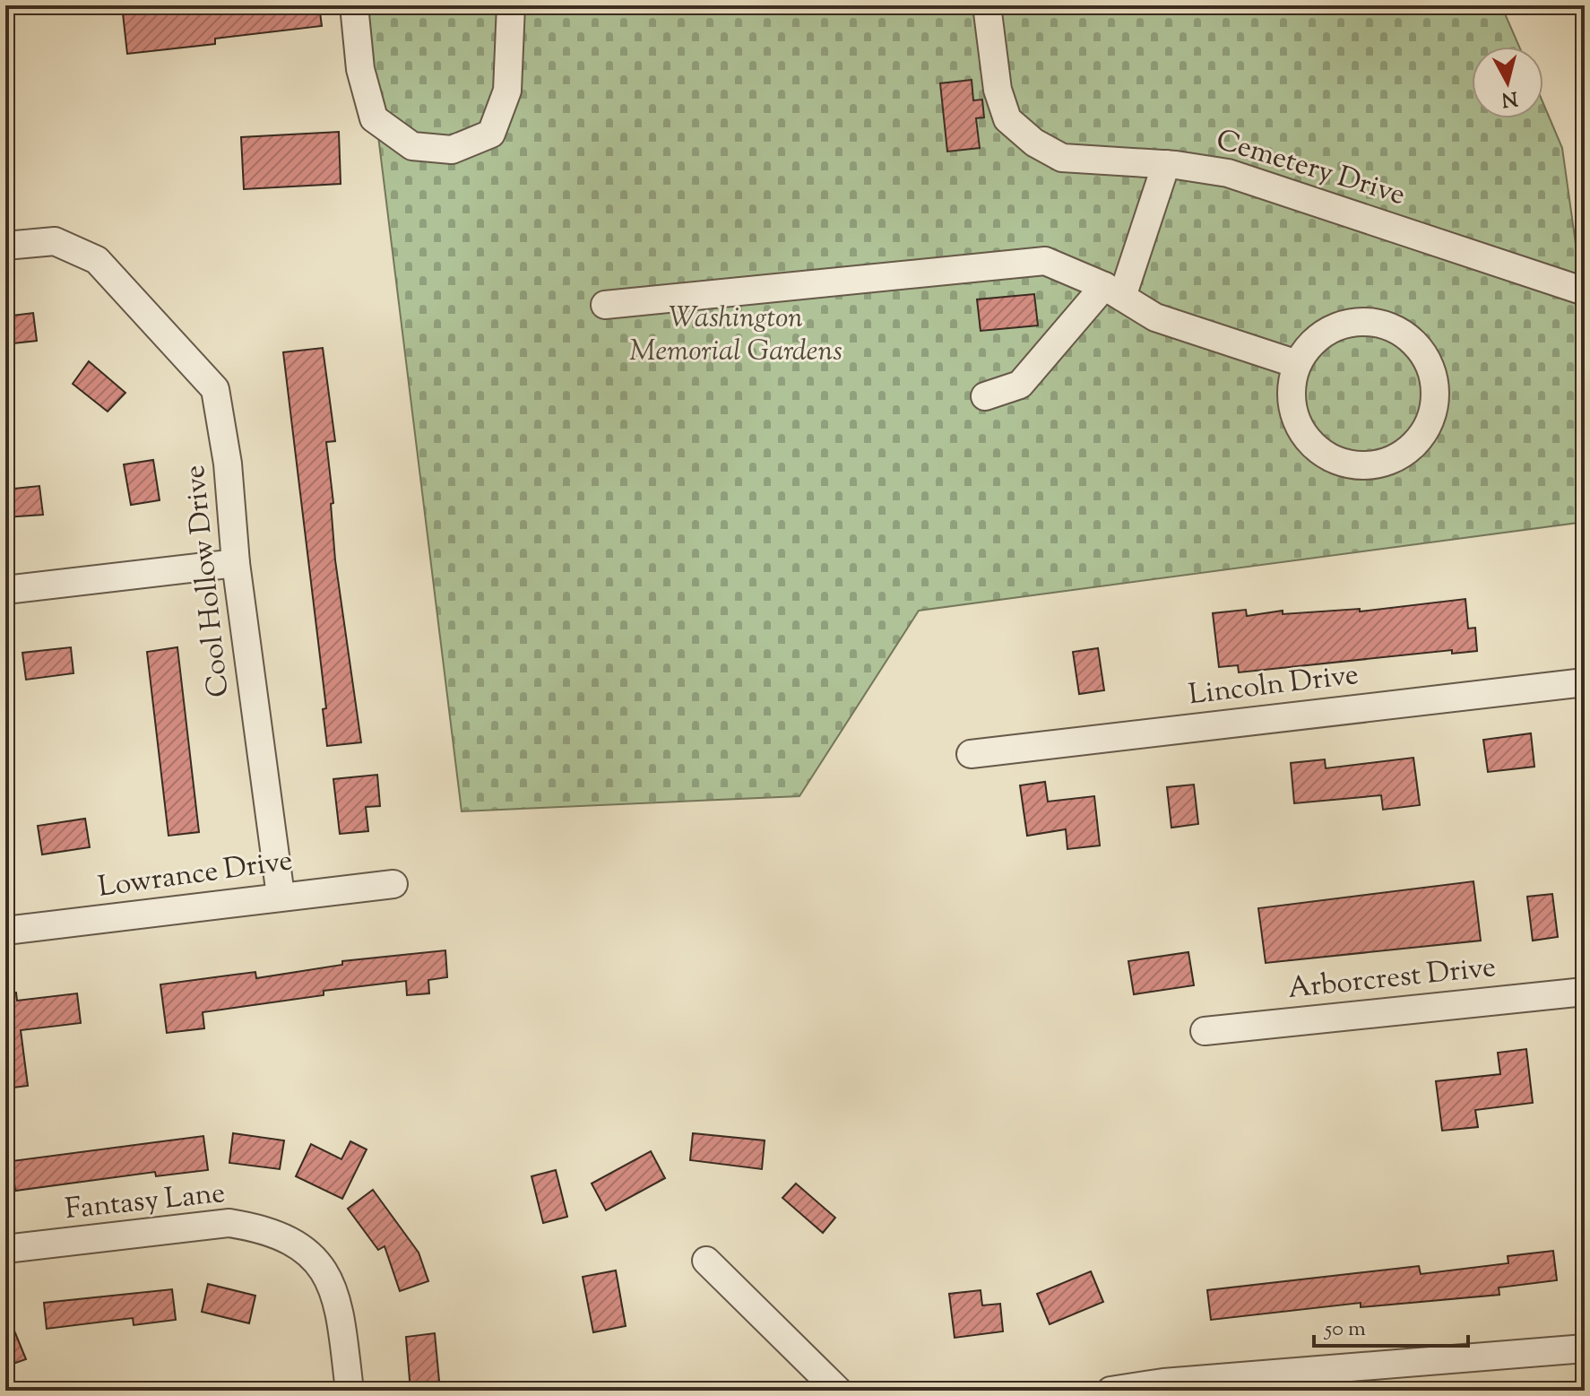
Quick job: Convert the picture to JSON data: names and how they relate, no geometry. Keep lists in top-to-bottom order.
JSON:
{
  "streets": {
    "street": [
      "Cemetery Drive",
      "Cool Hollow Drive",
      "Lincoln Drive",
      "Lowrance Drive",
      "Arborcrest Drive",
      "Fantasy Lane"
    ]
  },
  "crossings": [
    ["Cool Hollow Drive", "Lowrance Drive"]
  ],
  "parks": ["Washington Memorial Gardens"],
  "scale_bar": "50 m",
  "north": "bottom"
}
